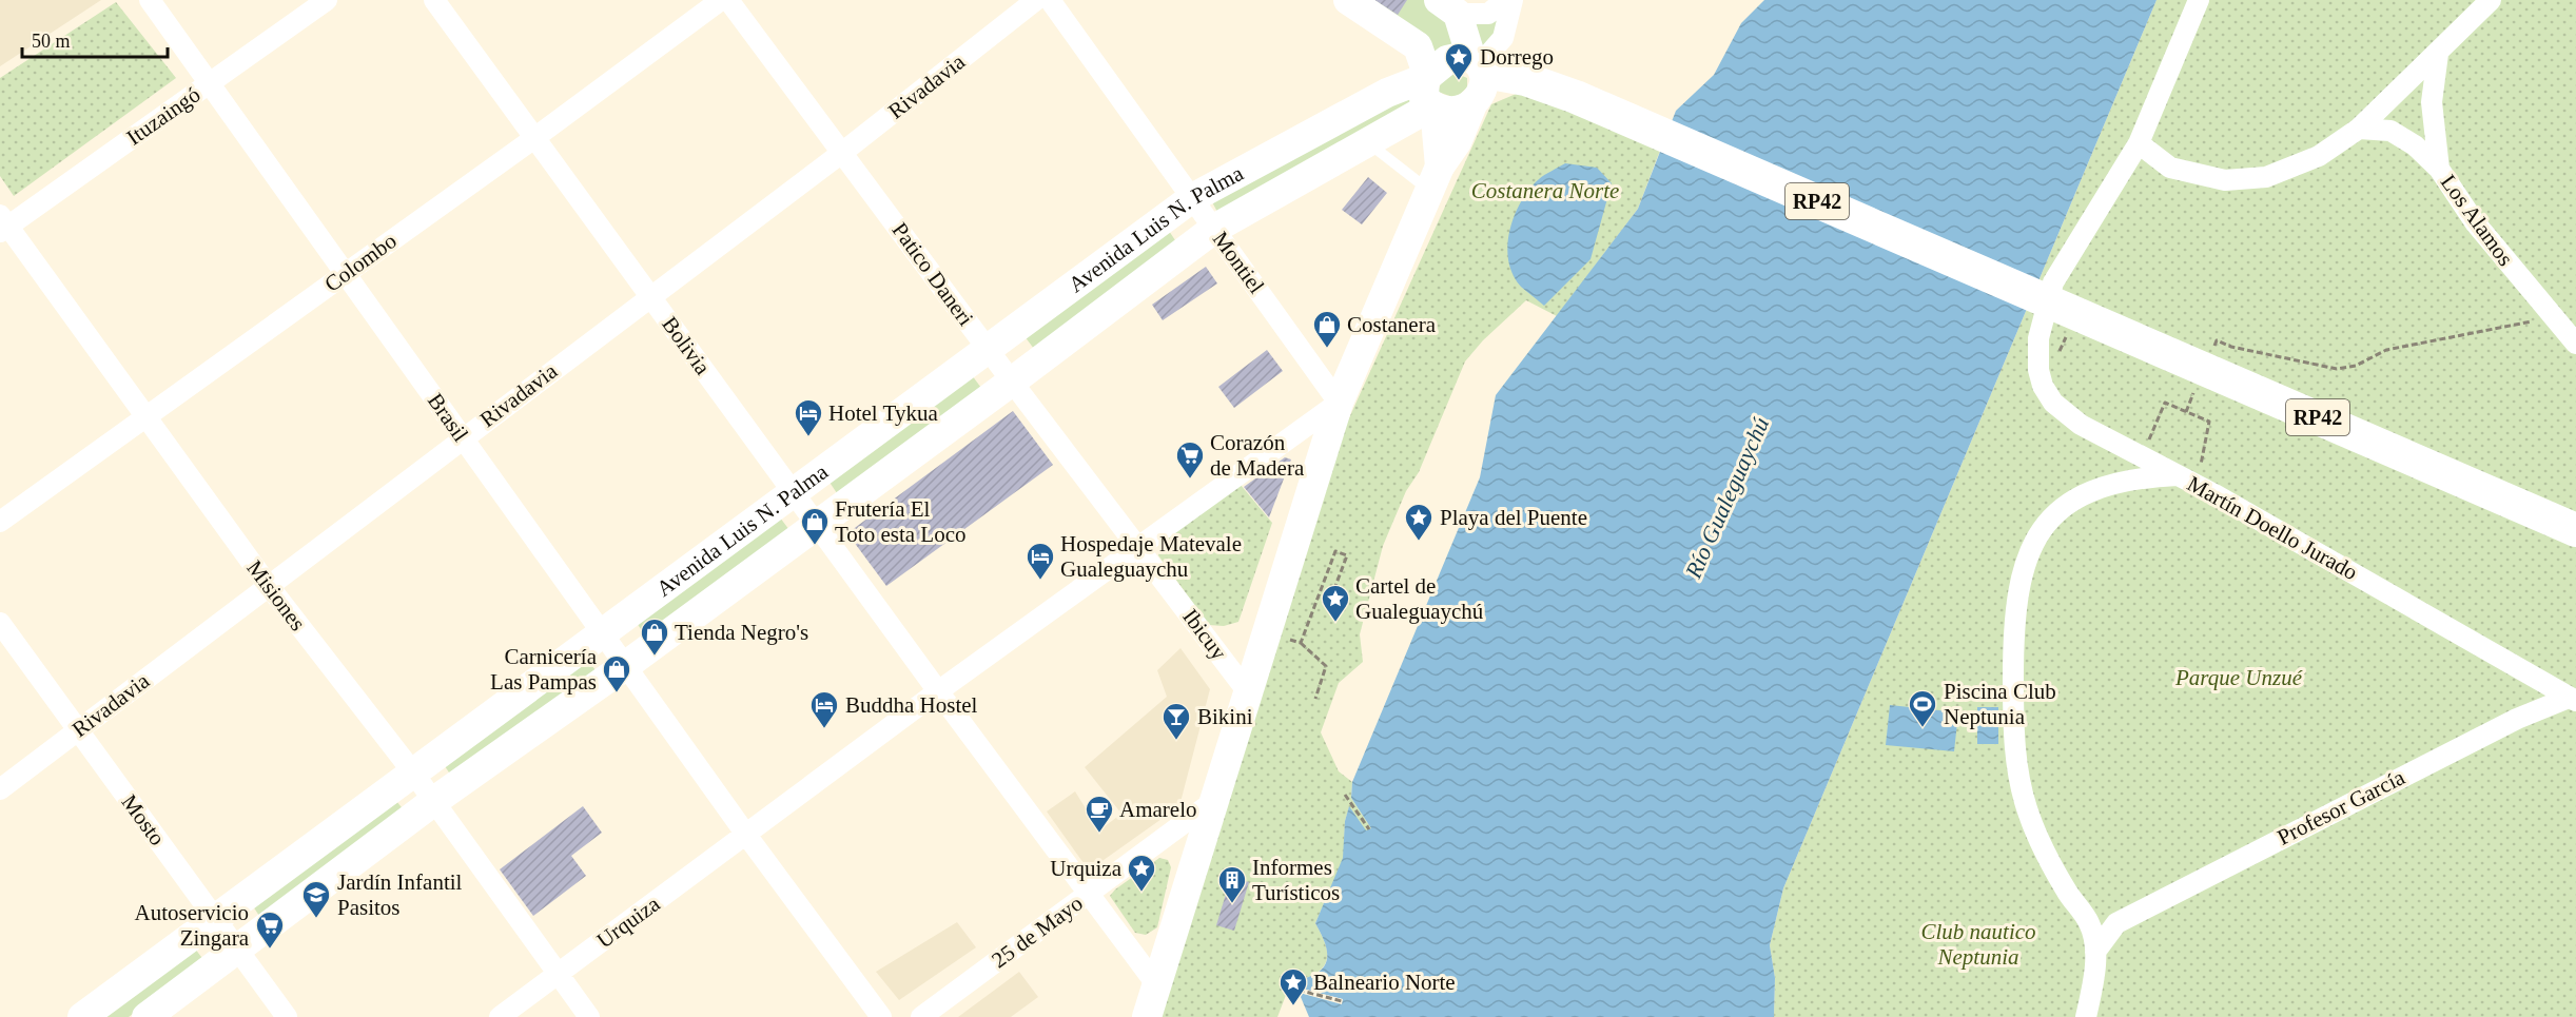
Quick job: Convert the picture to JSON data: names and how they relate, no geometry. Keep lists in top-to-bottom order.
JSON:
{
  "streets": {
    "main road": ["RP42", "Avenida Luis N. Palma"],
    "street": [
      "Rivadavia",
      "Ituzaingó",
      "Los Alamos",
      "Colombo",
      "Montiel",
      "Patico Daneri",
      "Bolivia",
      "Brasil",
      "Martín Doello Jurado",
      "Misiones",
      "Ibicuy",
      "Profesor García",
      "Mosto",
      "Urquiza",
      "25 de Mayo"
    ]
  },
  "crossings": [
    ["Rivadavia", "Patico Daneri"],
    ["Rivadavia", "Bolivia"],
    ["Rivadavia", "Brasil"],
    ["Rivadavia", "Misiones"],
    ["Rivadavia", "Mosto"],
    ["Ituzaingó", "Brasil"],
    ["Ituzaingó", "Misiones"],
    ["RP42", "Avenida Luis N. Palma"],
    ["Avenida Luis N. Palma", "Montiel"],
    ["Avenida Luis N. Palma", "Patico Daneri"],
    ["Avenida Luis N. Palma", "Bolivia"],
    ["Avenida Luis N. Palma", "Brasil"],
    ["Avenida Luis N. Palma", "Misiones"],
    ["Avenida Luis N. Palma", "Mosto"],
    ["Colombo", "Bolivia"],
    ["Colombo", "Brasil"],
    ["Colombo", "Misiones"],
    ["Montiel", "Urquiza"],
    ["Patico Daneri", "Ibicuy"],
    ["Patico Daneri", "Urquiza"],
    ["Bolivia", "Urquiza"],
    ["Bolivia", "25 de Mayo"],
    ["Brasil", "Urquiza"],
    ["Martín Doello Jurado", "Profesor García"],
    ["Misiones", "Urquiza"],
    ["Ibicuy", "Urquiza"]
  ],
  "water": ["Río Gualeguaychú"],
  "parks": ["Costanera Norte", "Parque Unzué", "Club nautico Neptunia"],
  "places": {
    "place": [
      "Dorrego",
      "Playa del Puente",
      "Cartel de Gualeguaychú",
      "Urquiza",
      "Balneario Norte"
    ],
    "shop": [
      "Costanera",
      "Frutería El Toto esta Loco",
      "Tienda Negro's",
      "Carnicería Las Pampas"
    ],
    "hotel": ["Hotel Tykua", "Hospedaje Matevale Gualeguaychu", "Buddha Hostel"],
    "supermarket": ["Corazón de Madera", "Autoservicio Zingara"],
    "sports": ["Piscina Club Neptunia"],
    "bar": ["Bikini"],
    "cafe": ["Amarelo"],
    "building": ["Informes Turísticos"],
    "school or university": ["Jardín Infantil Pasitos"]
  },
  "scale_bar": "50 m"
}
